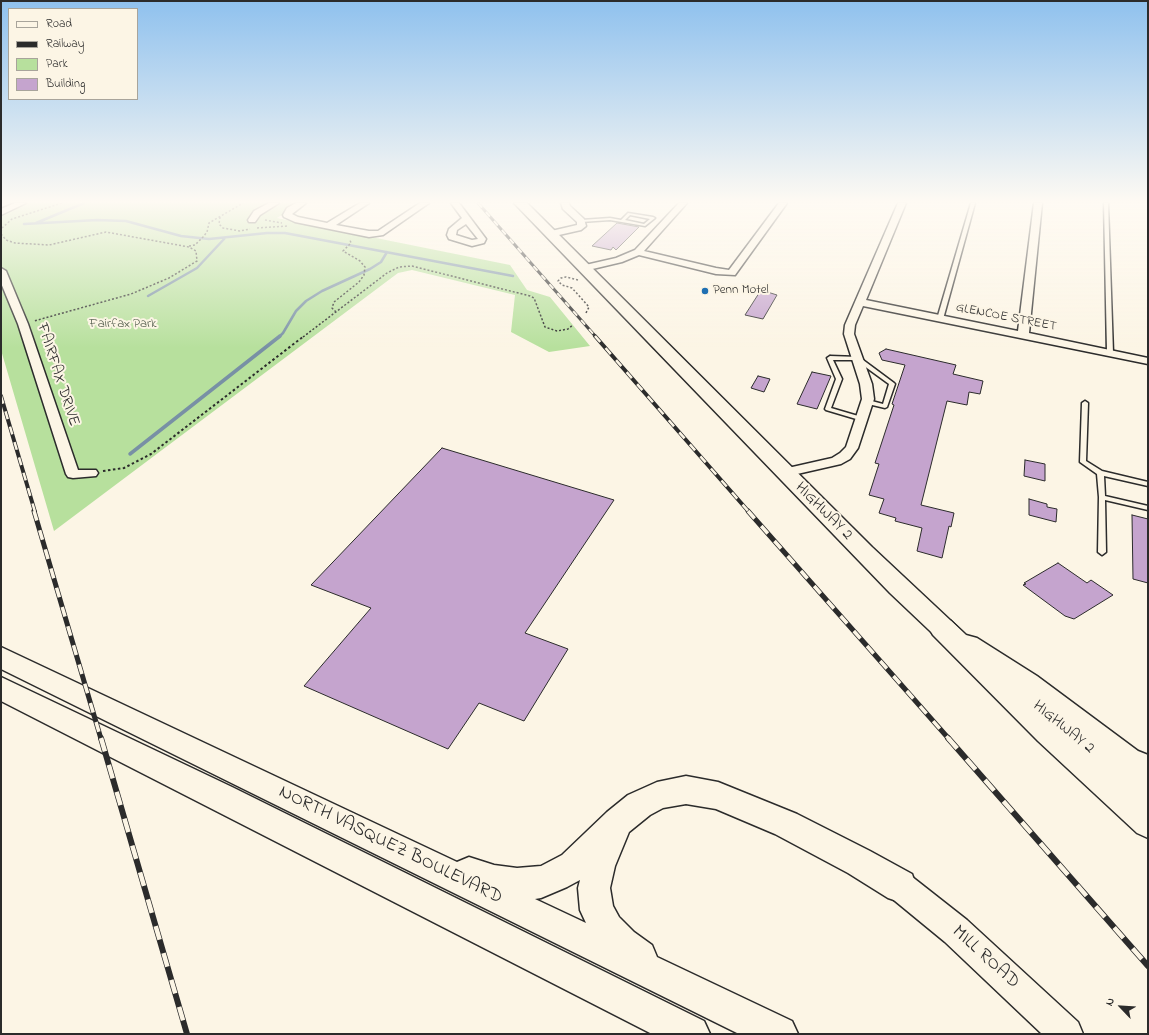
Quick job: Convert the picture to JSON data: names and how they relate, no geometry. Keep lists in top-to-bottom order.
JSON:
{
  "streets": {
    "main road": ["HIGHWAY 2", "NORTH VASQUEZ BOULEVARD"],
    "street": ["GLENCOE STREET", "FAIRFAX DRIVE", "MILL ROAD"]
  },
  "parks": ["Fairfax Park"],
  "places": ["Penn Motel"],
  "legend": [
    "Road",
    "Railway",
    "Park",
    "Building"
  ],
  "north": "top left"
}
